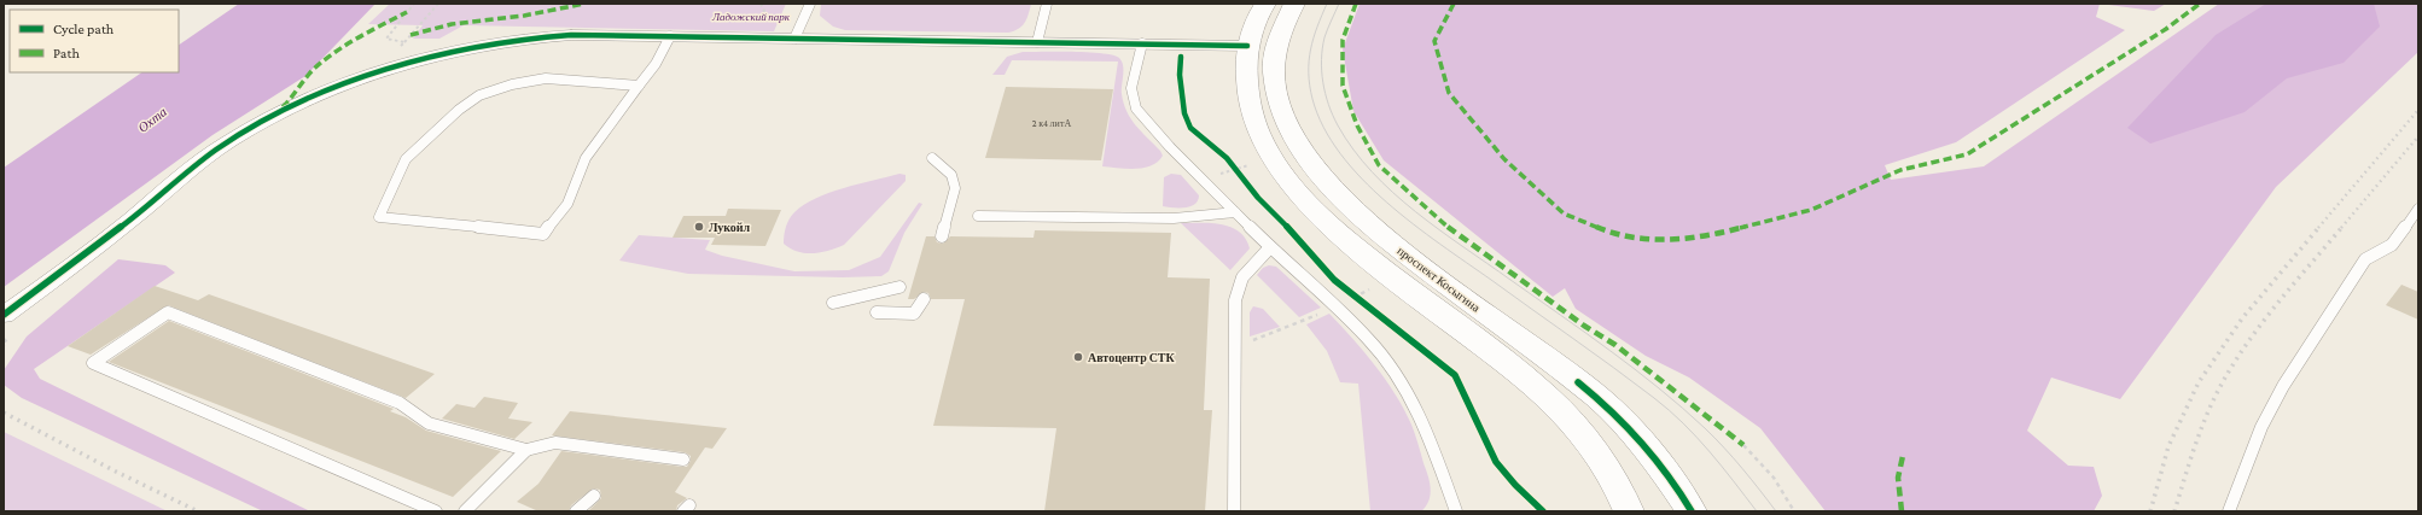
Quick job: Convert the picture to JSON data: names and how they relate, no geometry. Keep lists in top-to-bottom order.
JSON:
{
  "streets": {
    "main road": ["проспект Косыгина"]
  },
  "water": ["Охта"],
  "parks": ["Ладожский парк"],
  "places": ["Лукойл", "Автоцентр СТК"],
  "house_numbers": ["2 к4 литА"],
  "legend": ["Cycle path", "Path"]
}
